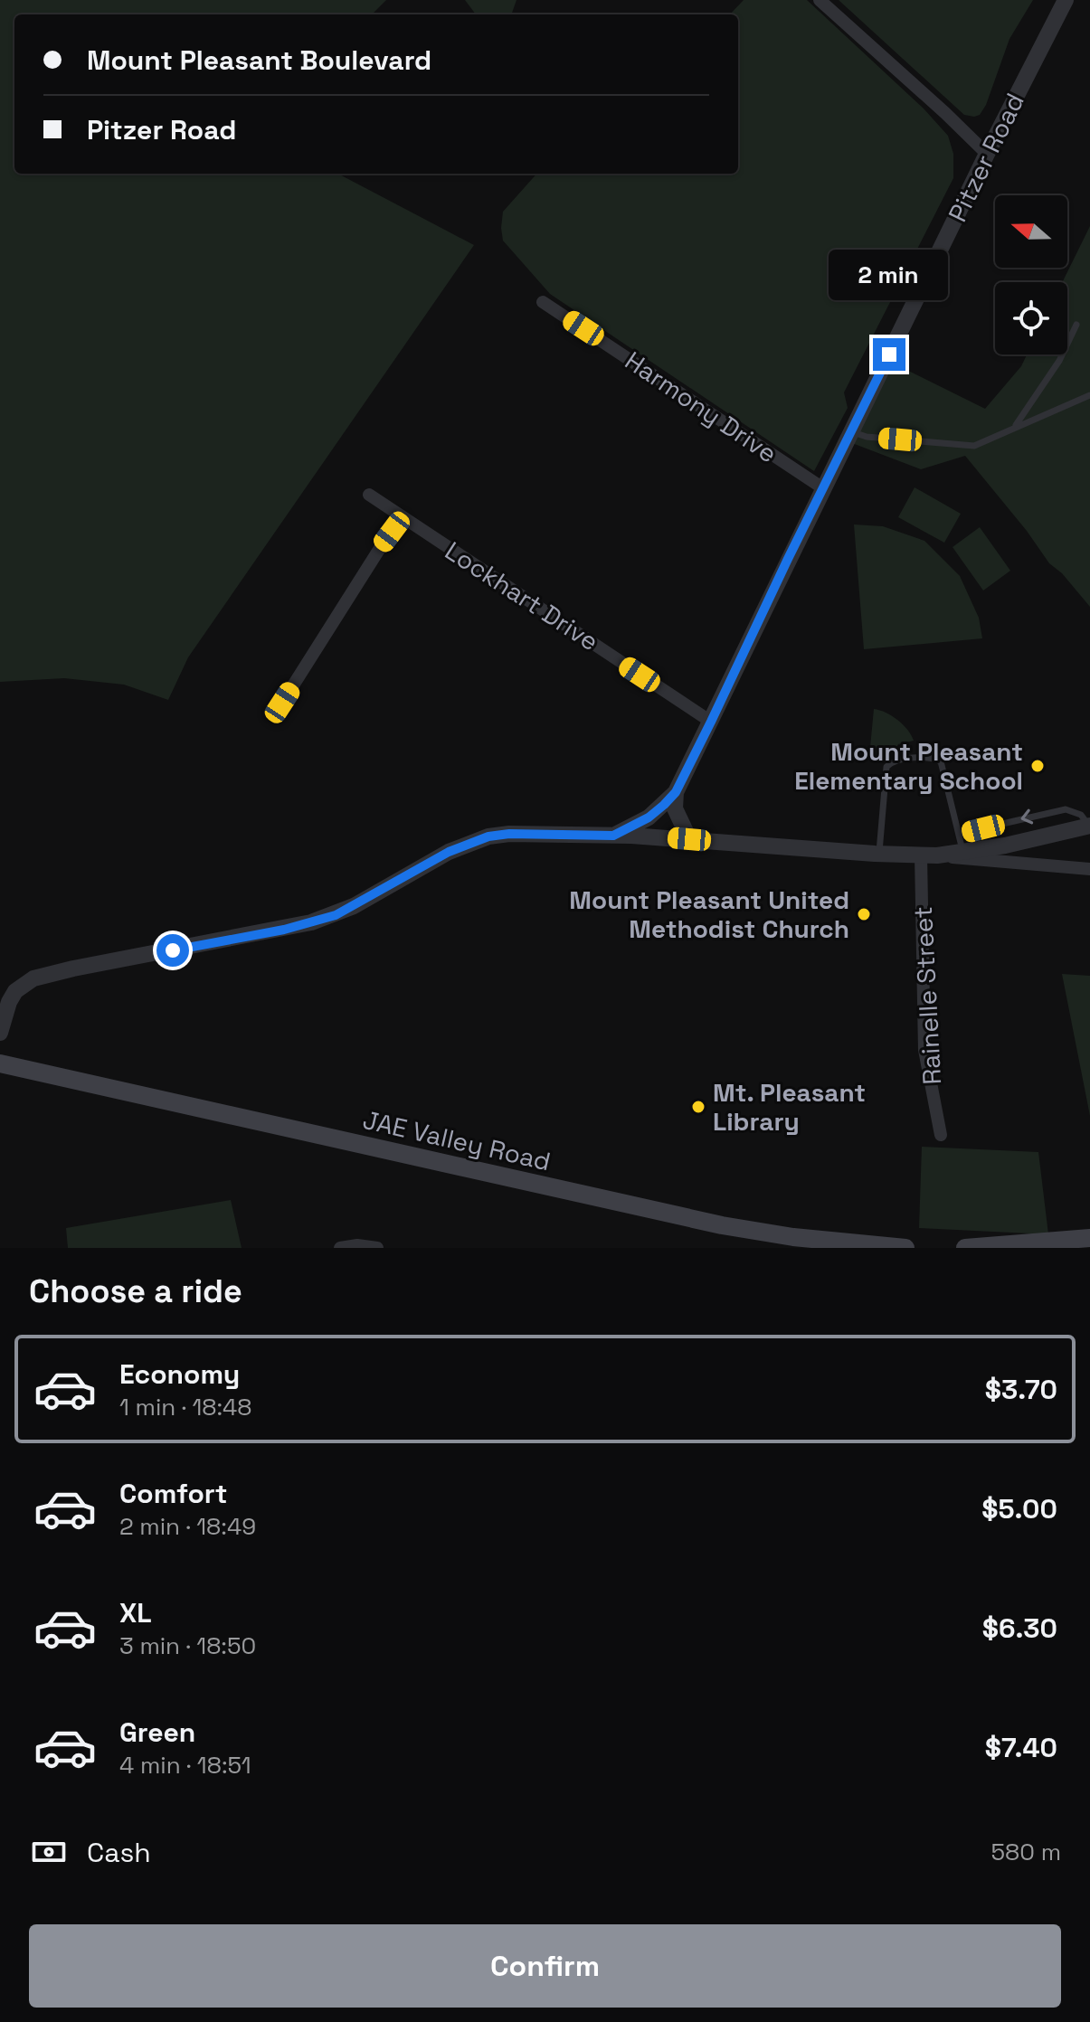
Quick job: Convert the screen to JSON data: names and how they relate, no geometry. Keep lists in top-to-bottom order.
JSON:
{
  "streets": {
    "main road": ["JAE Valley Road"],
    "street": [
      "Pitzer Road",
      "Harmony Drive",
      "Lockhart Drive",
      "Rainelle Street"
    ]
  },
  "crossings": [
    ["Pitzer Road", "Harmony Drive"],
    ["Pitzer Road", "Lockhart Drive"]
  ],
  "places": ["Mount Pleasant Elementary School", "Mount Pleasant United Methodist Church", "Mt. Pleasant Library"],
  "north": "left",
  "page": {
    "banner": ["Mount Pleasant Boulevard", "Pitzer Road"],
    "bubble": "2 min",
    "heading": "Choose a ride",
    "list": [
      {
        "name": "Economy",
        "note": "1 min · 18:48",
        "value": "$3.70"
      },
      {
        "name": "Comfort",
        "note": "2 min · 18:49",
        "value": "$5.00"
      },
      {
        "name": "XL",
        "note": "3 min · 18:50",
        "value": "$6.30"
      },
      {
        "name": "Green",
        "note": "4 min · 18:51",
        "value": "$7.40"
      }
    ],
    "pay": ["Cash", "580 m"],
    "buttons": "Confirm"
  }
}
